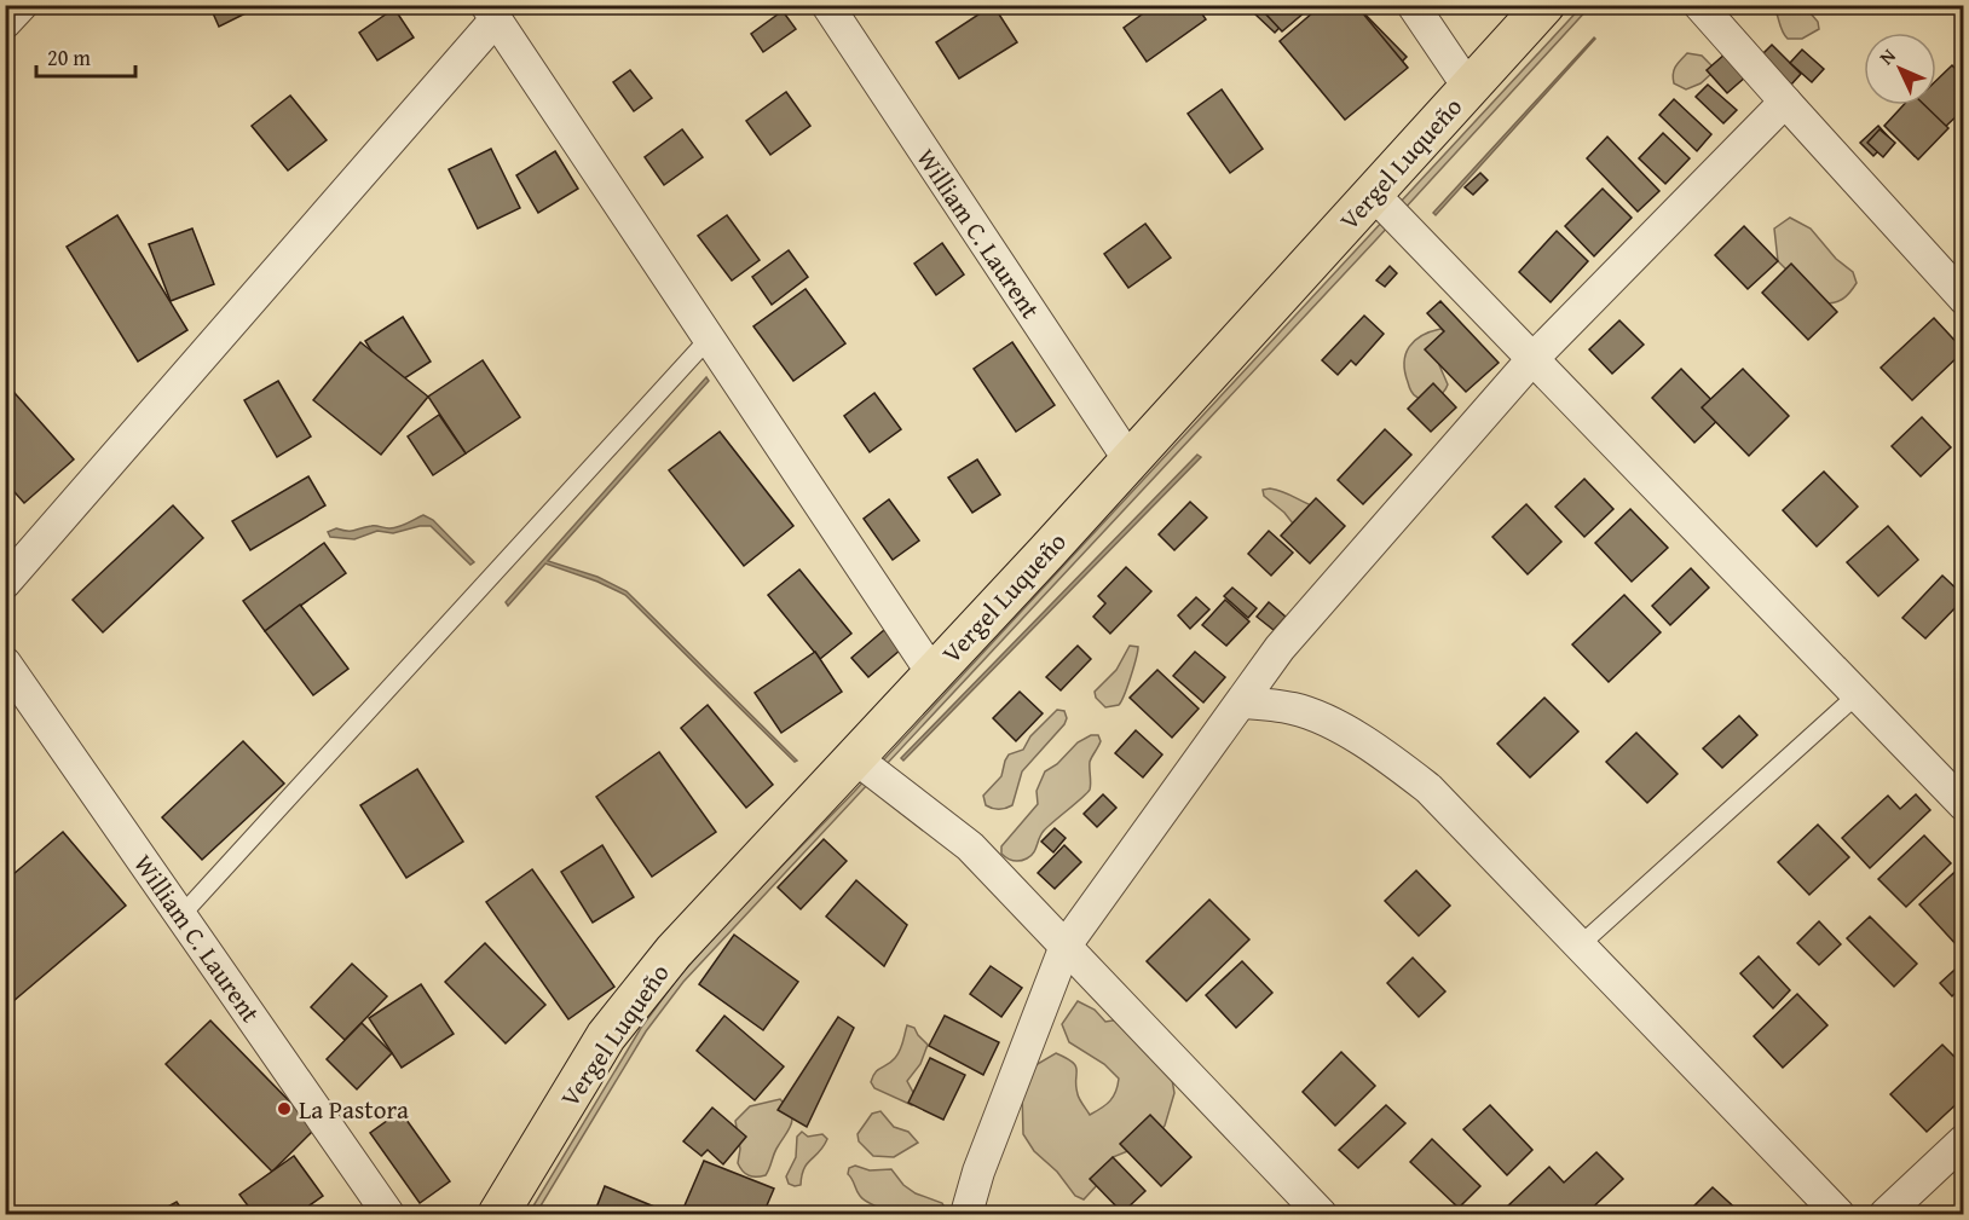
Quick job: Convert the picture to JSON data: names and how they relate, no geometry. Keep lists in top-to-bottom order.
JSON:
{
  "streets": {
    "main road": ["Vergel Luqueño"],
    "street": ["William C. Laurent"]
  },
  "crossings": [
    ["Vergel Luqueño", "William C. Laurent"]
  ],
  "places": ["La Pastora"],
  "scale_bar": "20 m",
  "north": "top left"
}
